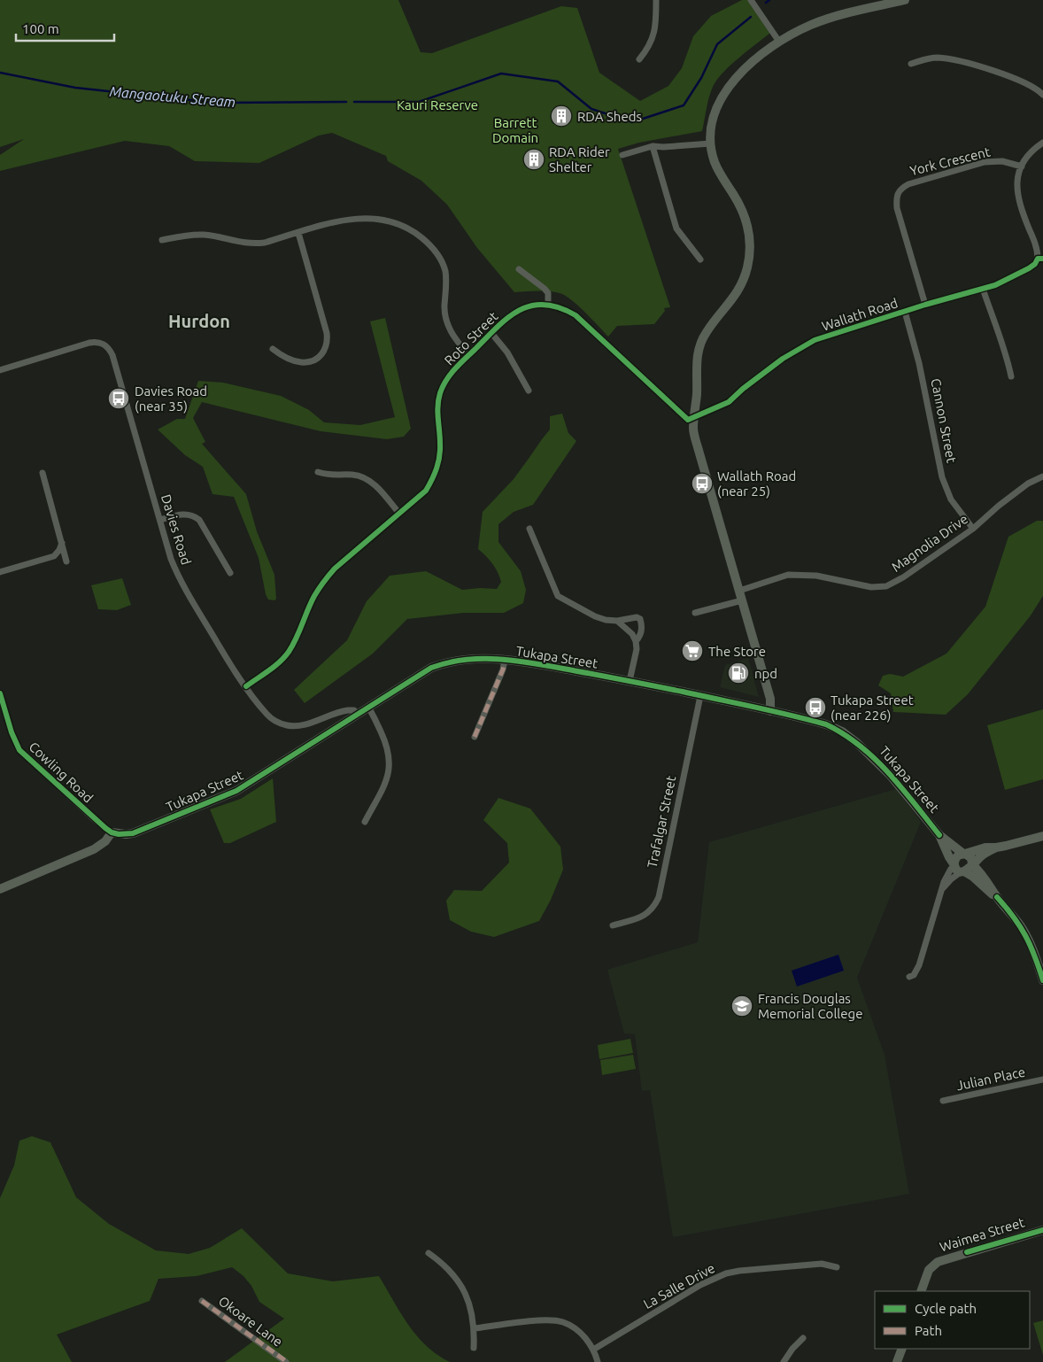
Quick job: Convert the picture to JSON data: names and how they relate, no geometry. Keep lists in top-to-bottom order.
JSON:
{
  "streets": {
    "street": [
      "York Crescent",
      "Wallath Road",
      "Roto Street",
      "Cannon Street",
      "Davies Road",
      "Magnolia Drive",
      "Tukapa Street",
      "Cowling Road",
      "Trafalgar Street",
      "Julian Place",
      "Waimea Street",
      "La Salle Drive",
      "Okoare Lane"
    ]
  },
  "crossings": [
    ["York Crescent", "Wallath Road"],
    ["Wallath Road", "Roto Street"],
    ["Wallath Road", "Cannon Street"],
    ["Roto Street", "Davies Road"],
    ["Cannon Street", "Magnolia Drive"],
    ["Davies Road", "Tukapa Street"],
    ["Tukapa Street", "Cowling Road"],
    ["Tukapa Street", "Trafalgar Street"]
  ],
  "districts": ["Hurdon"],
  "water": ["Mangaotuku Stream"],
  "parks": ["Kauri Reserve", "Barrett Domain"],
  "places": {
    "building": ["RDA Sheds", "RDA Rider Shelter"],
    "bus stop": ["Davies Road (near 35)", "Wallath Road (near 25)", "Tukapa Street (near 226)"],
    "supermarket": ["The Store"],
    "fuel station": ["npd"],
    "school or university": ["Francis Douglas Memorial College"]
  },
  "legend": ["Cycle path", "Path"],
  "scale_bar": "100 m"
}
